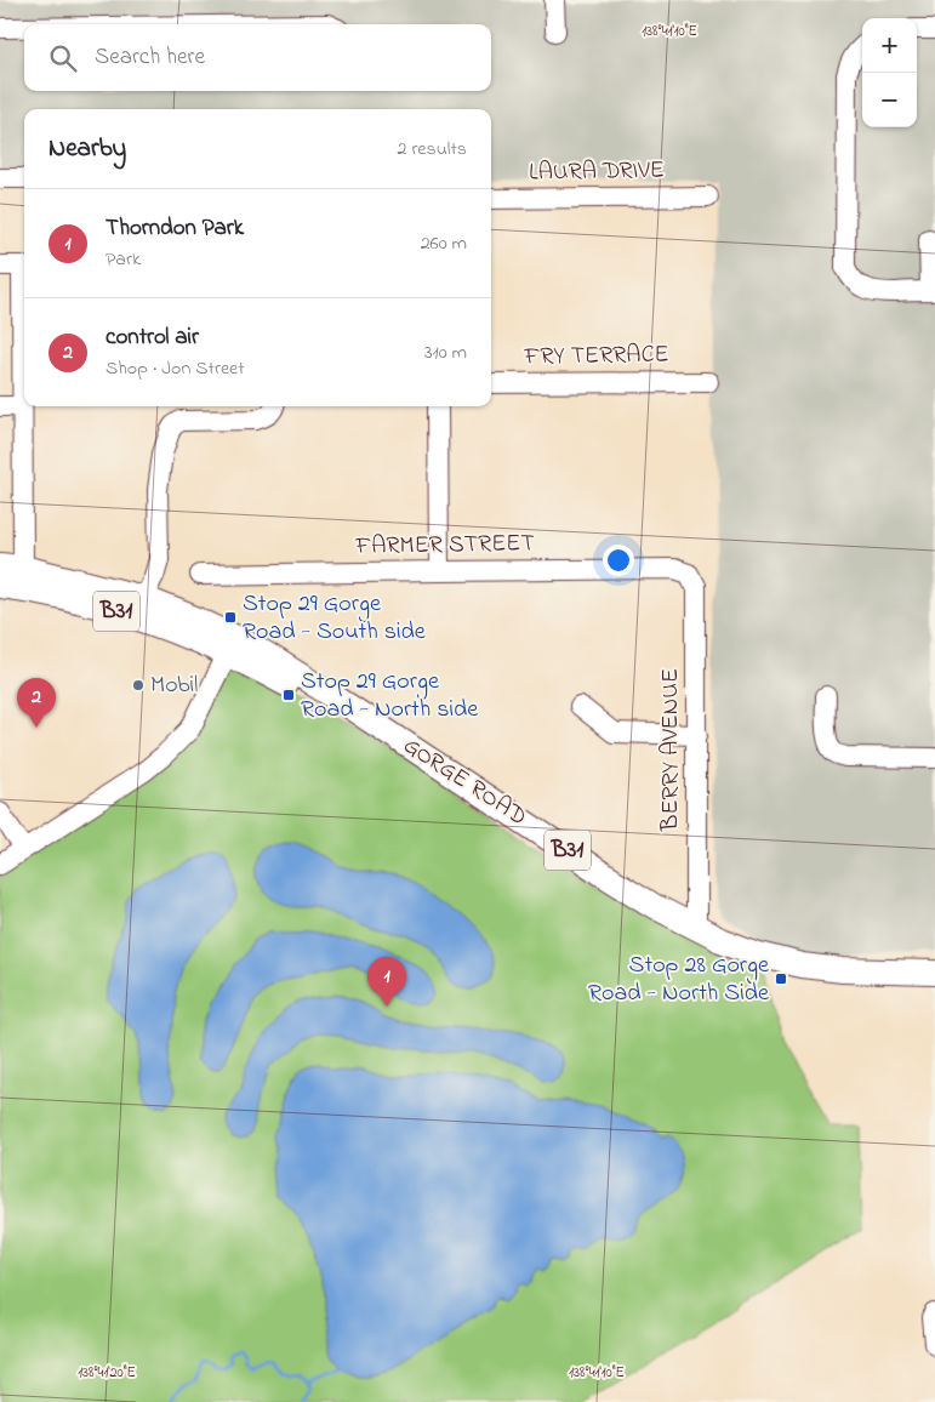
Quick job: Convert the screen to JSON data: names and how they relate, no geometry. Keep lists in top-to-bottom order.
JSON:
{
  "streets": {
    "main road": ["B31", "GORGE ROAD"],
    "street": [
      "LAURA DRIVE",
      "FRY TERRACE",
      "FARMER STREET",
      "BERRY AVENUE"
    ]
  },
  "crossings": [
    ["FARMER STREET", "BERRY AVENUE"],
    ["BERRY AVENUE", "GORGE ROAD"]
  ],
  "places": {
    "transit": ["Stop 29 Gorge Road - South side", "Stop 29 Gorge Road - North side", "Stop 28 Gorge Road - North Side"],
    "other": ["Mobil"]
  },
  "page": {
    "map_buttons": ["+", "−"],
    "search": "Search here",
    "heading": ["Nearby", "2 results"],
    "list": [
      {
        "mark": "1",
        "name": "Thorndon Park",
        "note": "Park",
        "value": "260 m"
      },
      {
        "mark": "2",
        "name": "control air",
        "note": "Shop · Jon Street",
        "value": "310 m"
      }
    ],
    "pins": ["2", "1"]
  },
  "coordinates": ["138°41'10\"E", "138°41'20\"E"]
}
